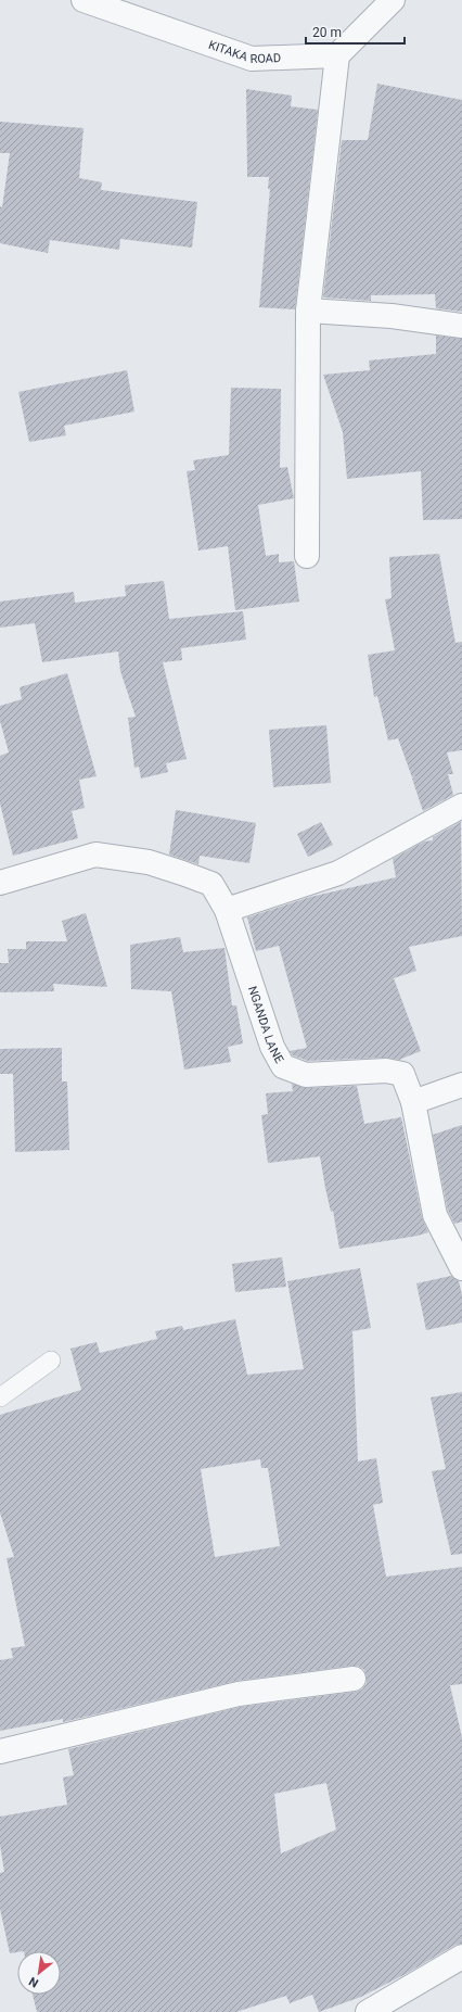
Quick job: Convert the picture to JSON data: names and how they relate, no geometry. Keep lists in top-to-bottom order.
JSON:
{
  "streets": {
    "street": ["KITAKA ROAD", "NGANDA LANE"]
  },
  "scale_bar": "20 m",
  "north": "bottom left"
}
